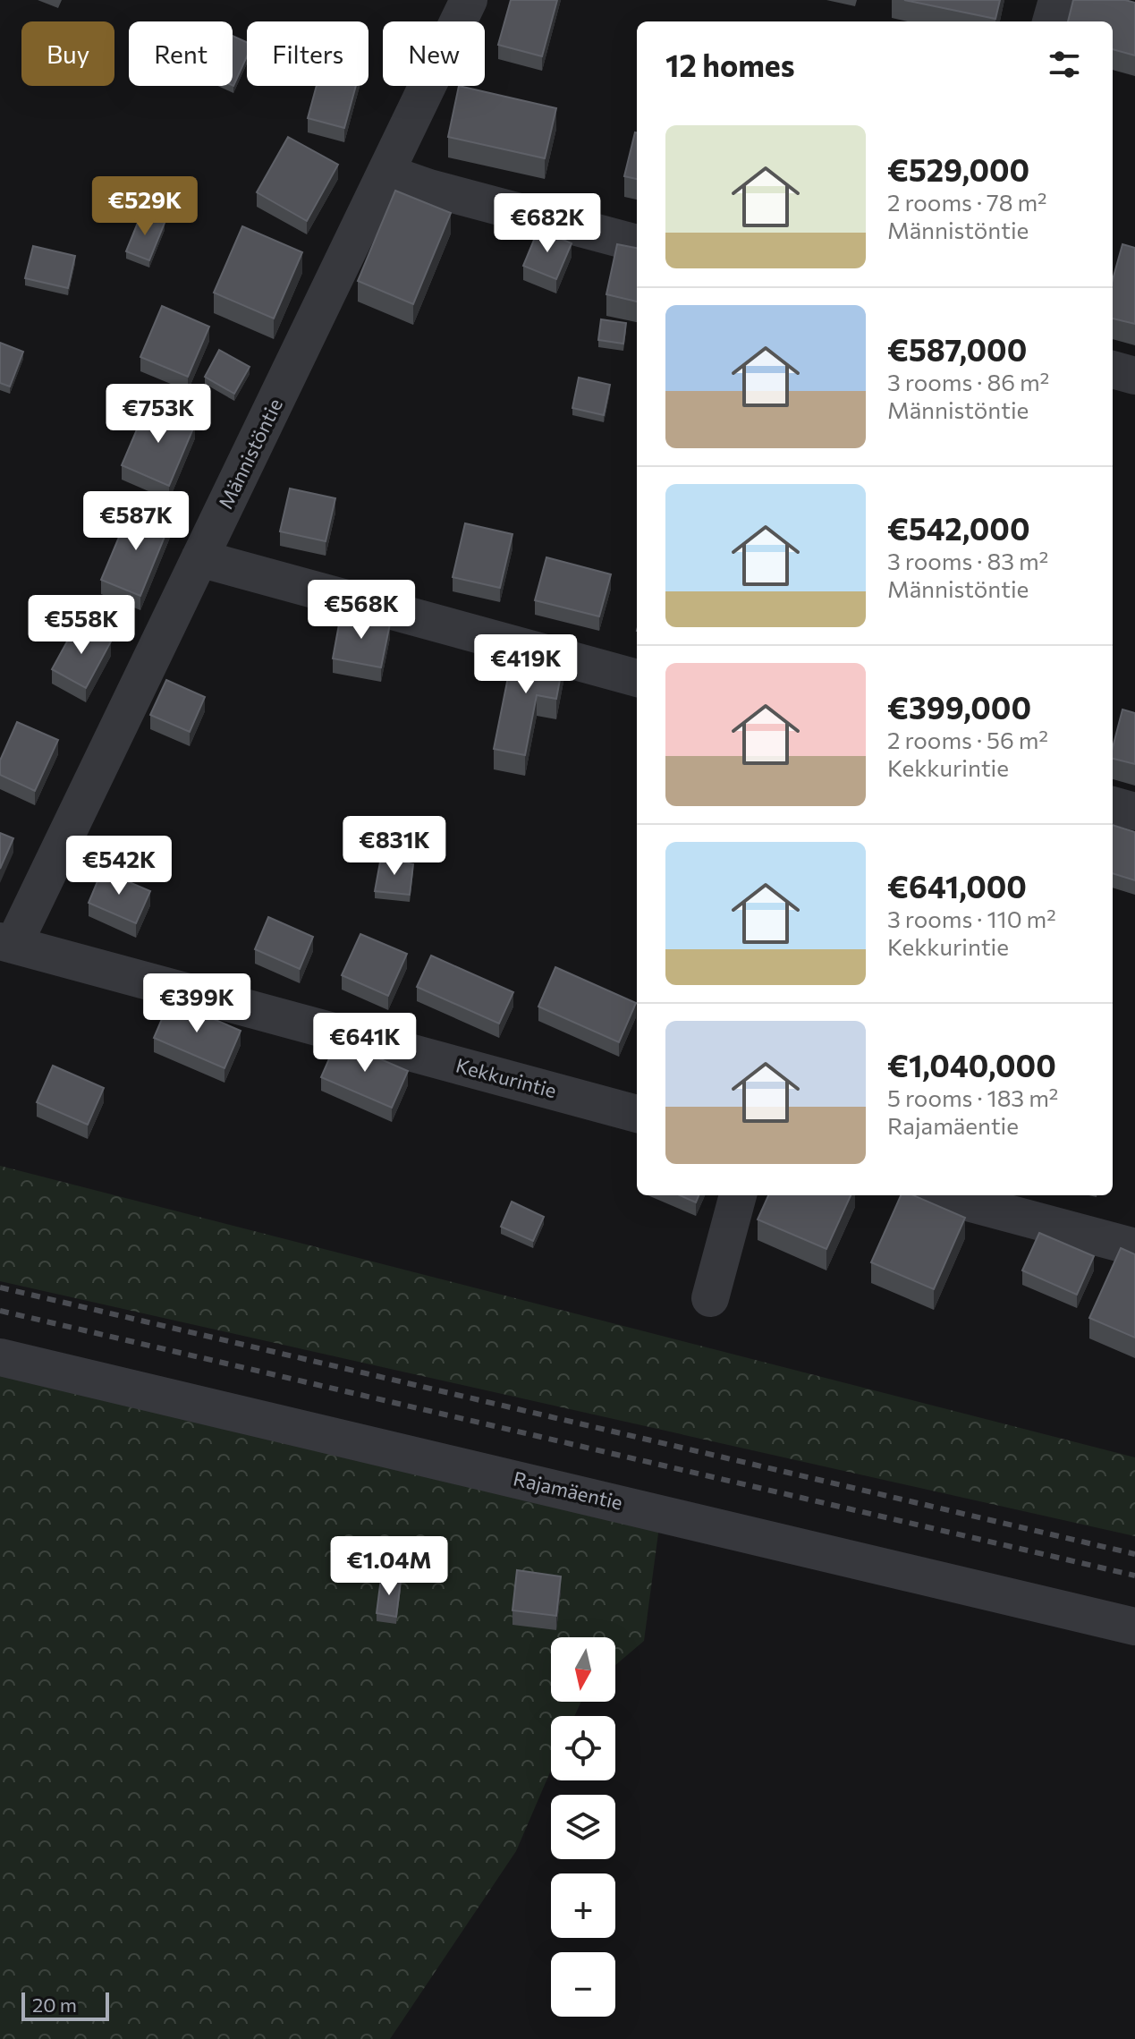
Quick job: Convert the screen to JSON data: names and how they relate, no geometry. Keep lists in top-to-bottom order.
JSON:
{
  "streets": {
    "street": ["Männistöntie", "Kekkurintie", "Rajamäentie"]
  },
  "crossings": [
    ["Männistöntie", "Kekkurintie"]
  ],
  "scale_bar": "20 m",
  "north": "bottom",
  "page": {
    "chip": [
      "Buy",
      "Rent",
      "Filters",
      "New"
    ],
    "heading": "12 homes",
    "list": [
      {
        "name": "€529,000",
        "note": "2 rooms · 78 m² · Männistöntie"
      },
      {
        "name": "€587,000",
        "note": "3 rooms · 86 m² · Männistöntie"
      },
      {
        "name": "€542,000",
        "note": "3 rooms · 83 m² · Männistöntie"
      },
      {
        "name": "€399,000",
        "note": "2 rooms · 56 m² · Kekkurintie"
      },
      {
        "name": "€641,000",
        "note": "3 rooms · 110 m² · Kekkurintie"
      },
      {
        "name": "€1,040,000",
        "note": "5 rooms · 183 m² · Rajamäentie"
      }
    ],
    "price": [
      "€529K",
      "€682K",
      "€753K",
      "€587K",
      "€568K",
      "€558K",
      "€419K",
      "€831K",
      "€542K",
      "€399K",
      "€641K",
      "€1.04M"
    ],
    "map_buttons": ["+", "−"],
    "scale": "20 m"
  }
}
